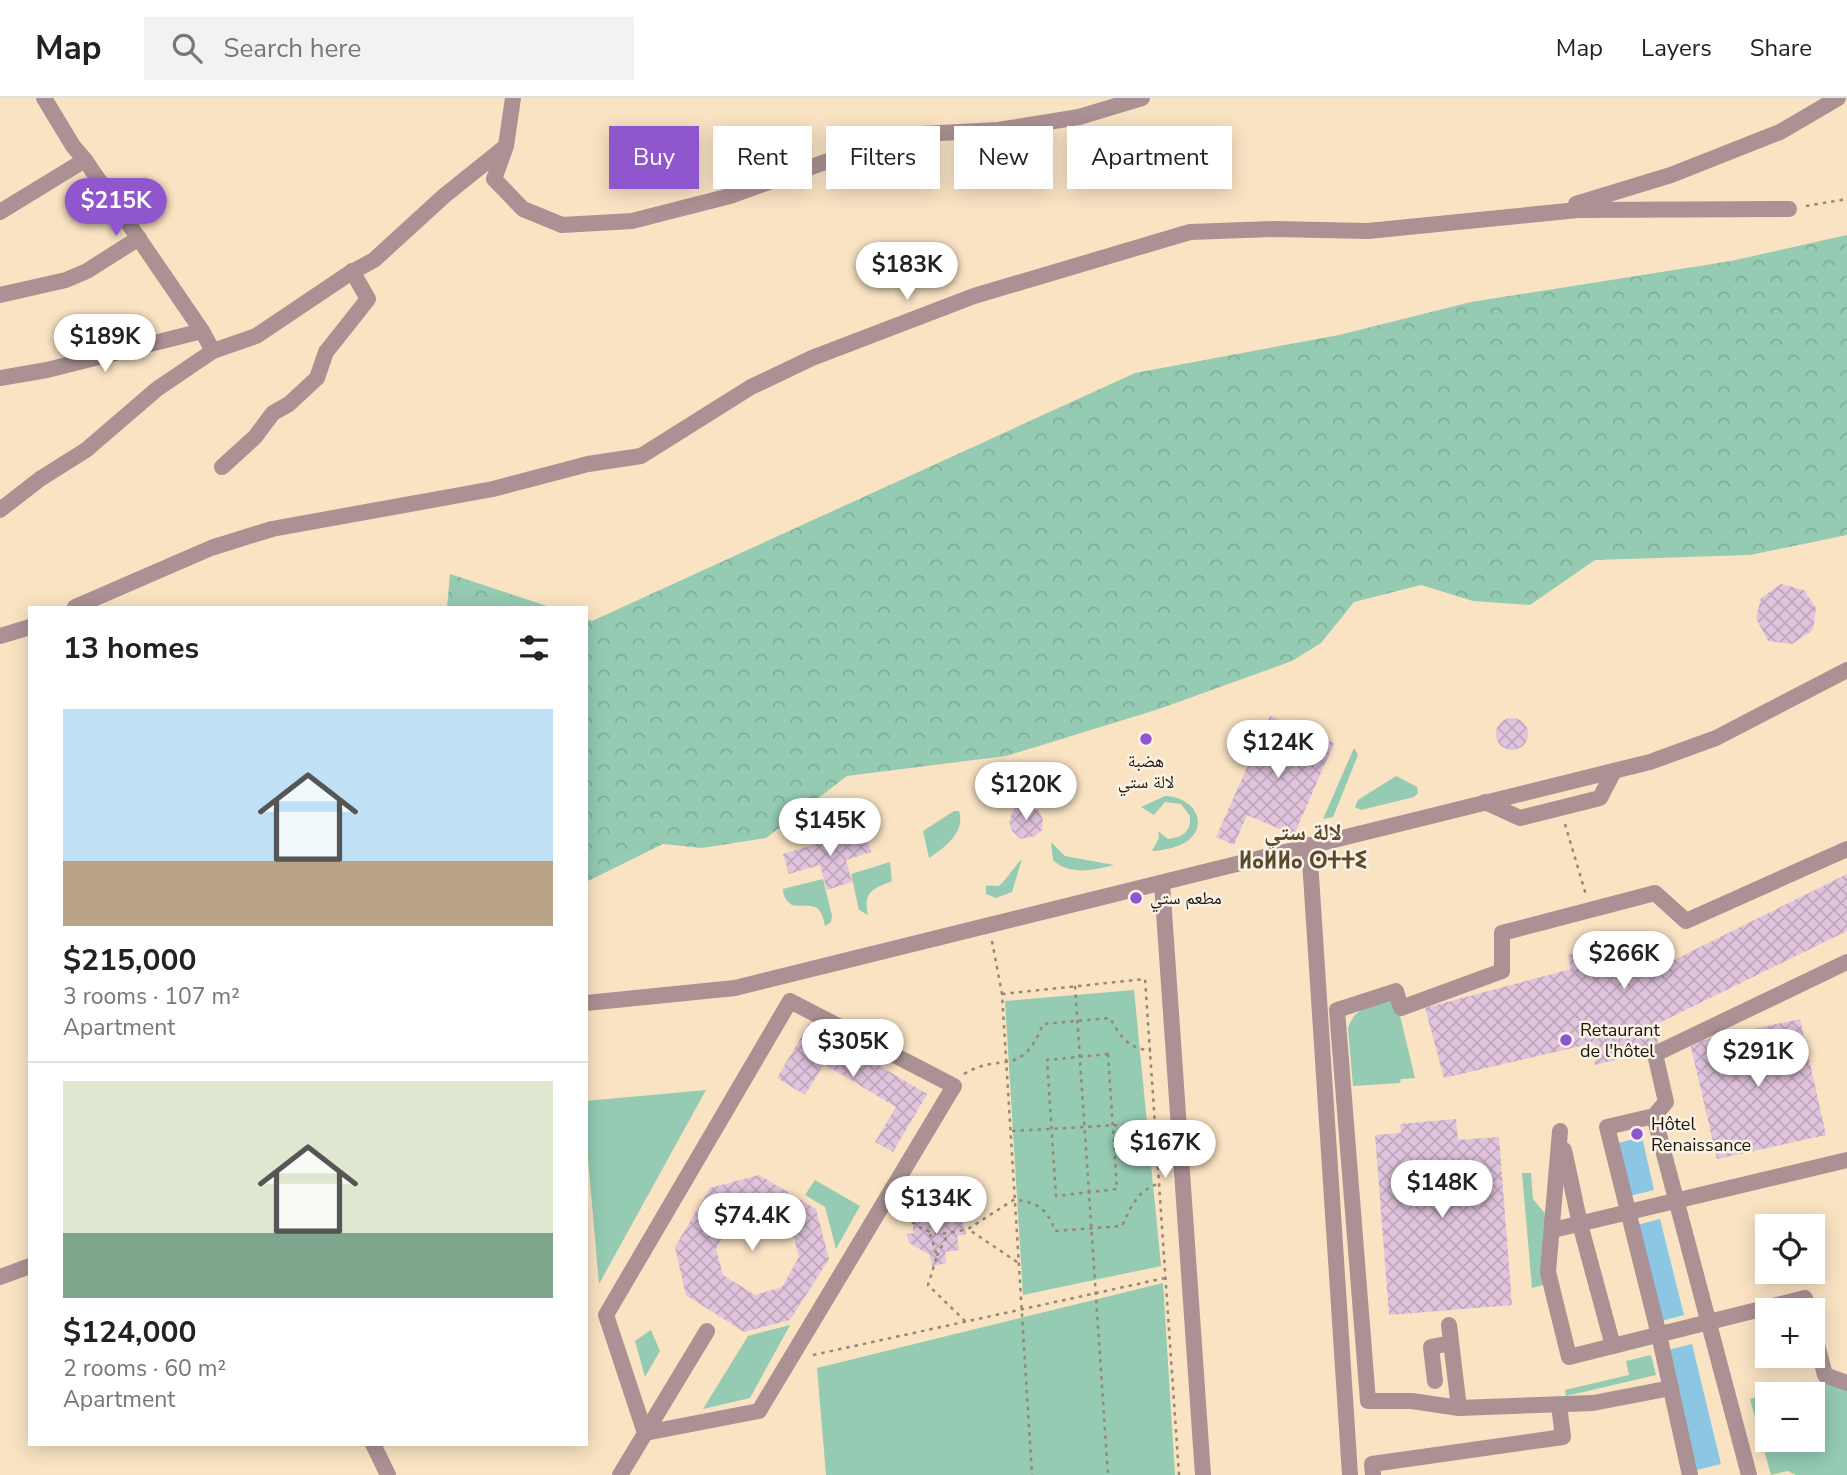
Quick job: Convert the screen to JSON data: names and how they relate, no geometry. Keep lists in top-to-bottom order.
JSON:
{
  "districts": ["لالة ستي ⵍⴰⵍⵍⴰ ⵙⵜⵜⵉ"],
  "places": [
    "هضبة لالة ستي",
    "مطعم ستي",
    "Retaurant de l'hôtel",
    "Hôtel Renaissance"
  ],
  "page": {
    "header": "Map",
    "search": "Search here",
    "nav": ["Map", "Layers", "Share"],
    "chip": [
      "Buy",
      "Rent",
      "Filters",
      "New",
      "Apartment"
    ],
    "price": [
      "$215K",
      "$183K",
      "$189K",
      "$124K",
      "$120K",
      "$145K",
      "$266K",
      "$305K",
      "$291K",
      "$167K",
      "$148K",
      "$134K",
      "$74.4K"
    ],
    "heading": "13 homes",
    "list": [
      {
        "name": "$215,000",
        "note": "3 rooms · 107 m² · Apartment"
      },
      {
        "name": "$124,000",
        "note": "2 rooms · 60 m² · Apartment"
      }
    ],
    "map_buttons": ["+", "−"]
  }
}
